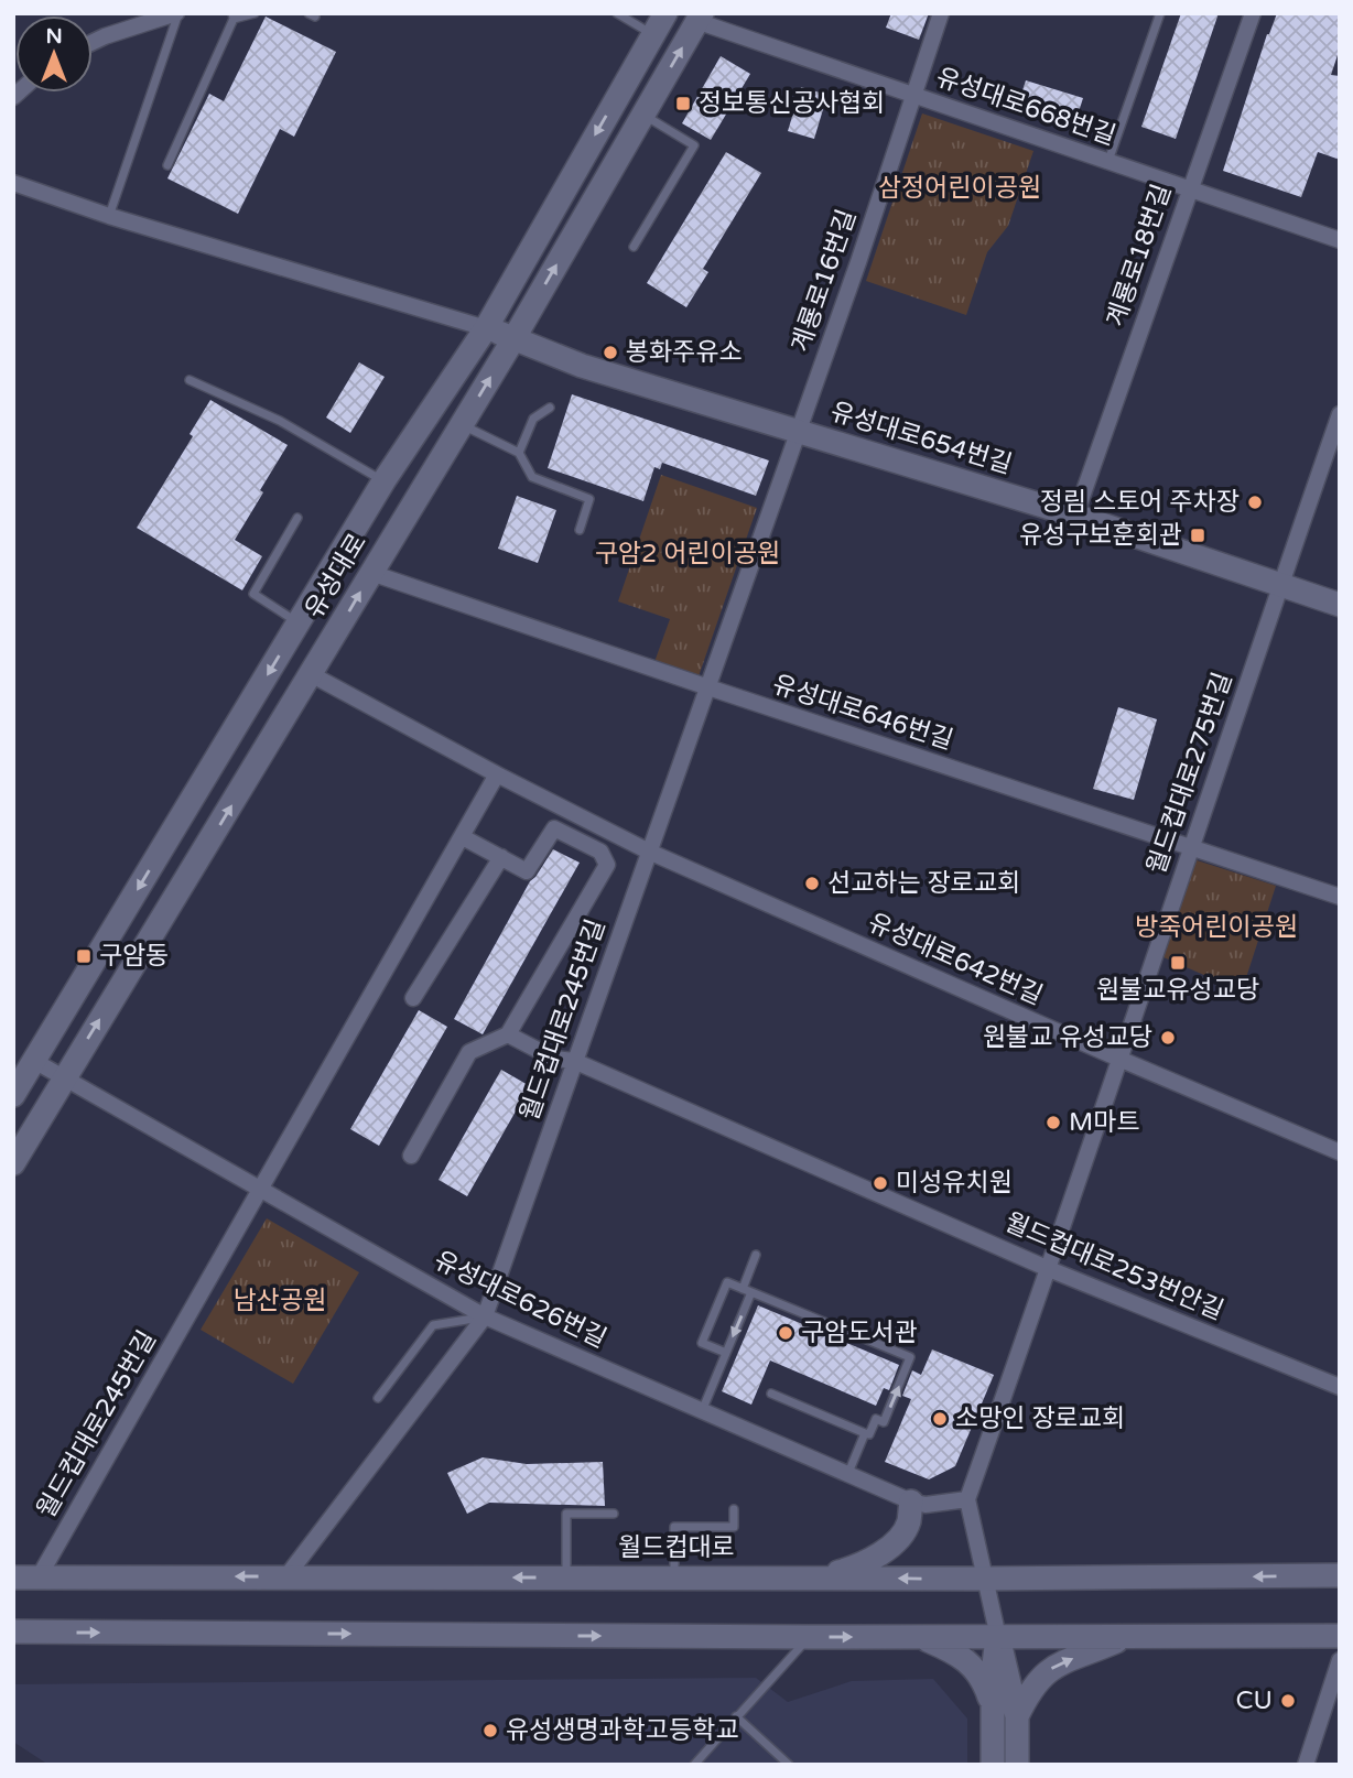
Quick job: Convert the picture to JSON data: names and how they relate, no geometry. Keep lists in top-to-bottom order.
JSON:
{
  "streets": {
    "street": [
      "유성대로668번길",
      "계룡로18번길",
      "계룡로16번길",
      "유성대로654번길",
      "유성대로",
      "유성대로646번길",
      "월드컵대로275번길",
      "유성대로642번길",
      "월드컵대로245번길",
      "월드컵대로253번안길",
      "유성대로626번길",
      "월드컵대로"
    ]
  },
  "crossings": [
    ["유성대로668번길", "계룡로18번길"],
    ["유성대로668번길", "계룡로16번길"],
    ["유성대로668번길", "유성대로"],
    ["계룡로18번길", "유성대로654번길"],
    ["계룡로16번길", "유성대로654번길"],
    ["계룡로16번길", "월드컵대로245번길"],
    ["유성대로654번길", "유성대로"],
    ["유성대로654번길", "월드컵대로275번길"],
    ["유성대로654번길", "월드컵대로245번길"],
    ["유성대로", "유성대로646번길"],
    ["유성대로", "유성대로642번길"],
    ["유성대로", "유성대로626번길"],
    ["유성대로646번길", "월드컵대로275번길"],
    ["유성대로646번길", "월드컵대로245번길"],
    ["월드컵대로275번길", "유성대로642번길"],
    ["월드컵대로275번길", "월드컵대로253번안길"],
    ["월드컵대로275번길", "유성대로626번길"],
    ["유성대로642번길", "월드컵대로245번길"],
    ["월드컵대로245번길", "월드컵대로253번안길"],
    ["월드컵대로245번길", "유성대로626번길"],
    ["월드컵대로245번길", "월드컵대로"]
  ],
  "parks": [
    "삼정어린이공원",
    "구암2 어린이공원",
    "방죽어린이공원",
    "남산공원"
  ],
  "places": {
    "transit": [
      "정보통신공사협회",
      "유성구보훈회관",
      "구암동",
      "원불교유성교당"
    ],
    "other": [
      "봉화주유소",
      "정림 스토어 주차장",
      "선교하는 장로교회",
      "원불교 유성교당",
      "M마트",
      "미성유치원",
      "구암도서관",
      "소망인 장로교회",
      "CU",
      "유성생명과학고등학교"
    ]
  },
  "north": "top"
}
